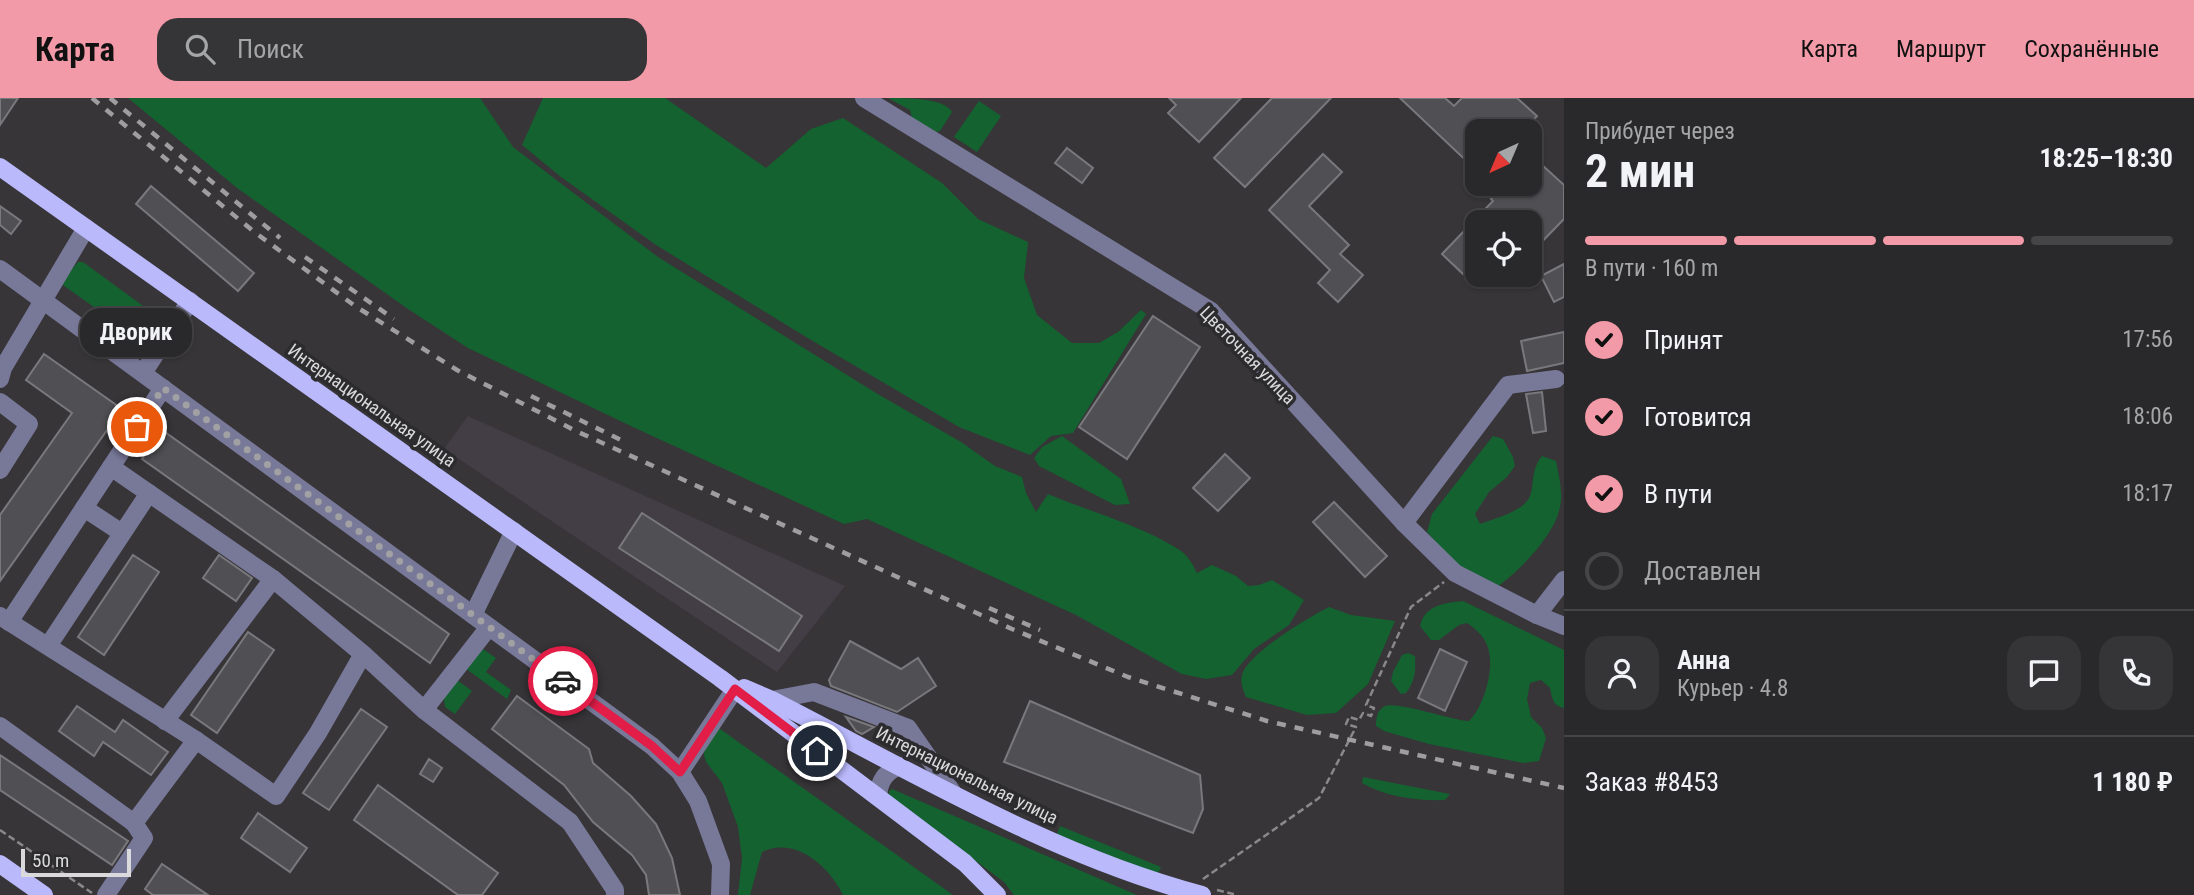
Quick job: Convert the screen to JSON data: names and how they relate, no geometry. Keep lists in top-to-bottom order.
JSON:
{
  "streets": {
    "main road": ["Интернациональная улица"],
    "street": ["Цветочная улица"]
  },
  "places": ["Дворик"],
  "scale_bar": "50 m",
  "north": "bottom left",
  "page": {
    "header": "Карта",
    "search": "Поиск",
    "nav": ["Карта", "Маршрут", "Сохранённые"],
    "heading": ["2 мин", "Прибудет через", "18:25–18:30"],
    "panel": [
      "Анна",
      "Курьер · 4.8",
      "Заказ #8453",
      "1 180 ₽"
    ],
    "bar": "В пути · 160 m",
    "list": [
      ["Принят", "17:56"],
      ["Готовится", "18:06"],
      ["В пути", "18:17"],
      "Доставлен"
    ],
    "bubble": "Дворик",
    "scale": "50 m"
  }
}
